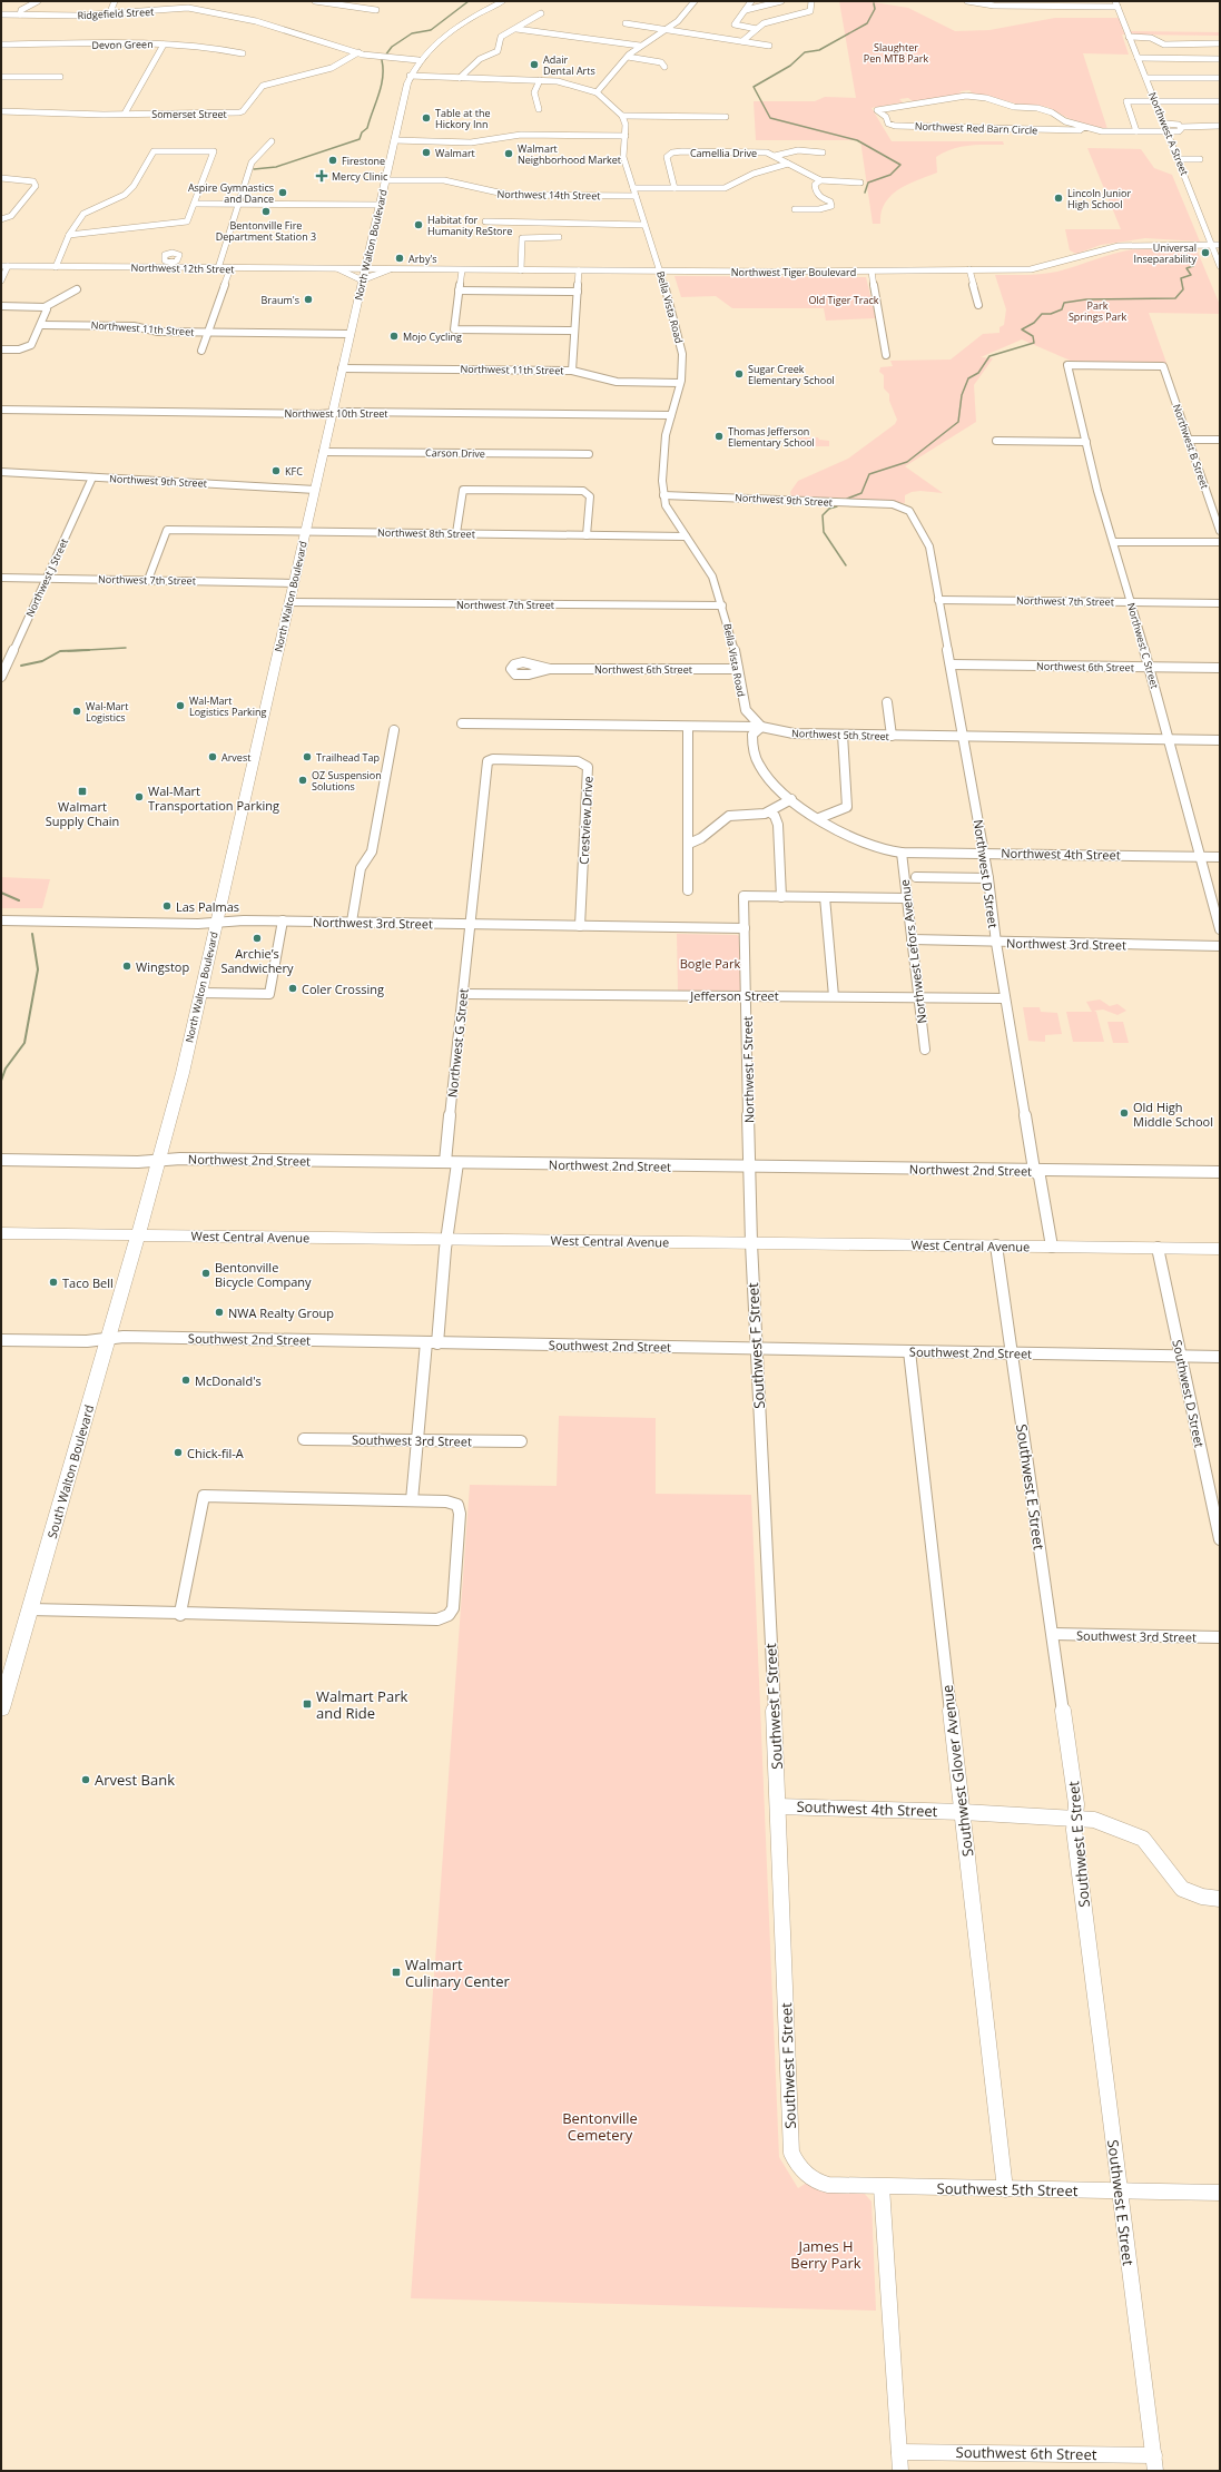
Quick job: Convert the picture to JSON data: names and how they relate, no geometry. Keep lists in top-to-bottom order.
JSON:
{
  "streets": {
    "main road": ["North Walton Boulevard", "West Central Avenue", "South Walton Boulevard"],
    "street": [
      "Ridgefield Street",
      "Devon Green",
      "Somerset Street",
      "Northwest Red Barn Circle",
      "Northwest A Street",
      "Camellia Drive",
      "Northwest 14th Street",
      "Northwest 12th Street",
      "Northwest Tiger Boulevard",
      "Bella Vista Road",
      "Northwest 11th Street",
      "Northwest 10th Street",
      "Northwest B Street",
      "Carson Drive",
      "Northwest 9th Street",
      "Northwest 8th Street",
      "Northwest J Street",
      "Northwest 7th Street",
      "Northwest C Street",
      "Northwest 6th Street",
      "Northwest 5th Street",
      "Crestview Drive",
      "Northwest 4th Street",
      "Northwest D Street",
      "Northwest 3rd Street",
      "Northwest Lefors Avenue",
      "Jefferson Street",
      "Northwest G Street",
      "Northwest F Street",
      "Northwest 2nd Street",
      "Southwest 2nd Street",
      "Southwest F Street",
      "Southwest D Street",
      "Southwest 3rd Street",
      "Southwest E Street",
      "Southwest Glover Avenue",
      "Southwest 4th Street",
      "Southwest 5th Street",
      "Southwest 6th Street"
    ]
  },
  "crossings": [
    ["Ridgefield Street", "Somerset Street"],
    ["Ridgefield Street", "North Walton Boulevard"],
    ["Northwest A Street", "Northwest Tiger Boulevard"],
    ["Northwest 14th Street", "North Walton Boulevard"],
    ["Northwest 14th Street", "Bella Vista Road"],
    ["North Walton Boulevard", "Northwest 12th Street"],
    ["North Walton Boulevard", "Northwest Tiger Boulevard"],
    ["North Walton Boulevard", "Northwest 11th Street"],
    ["North Walton Boulevard", "Northwest 10th Street"],
    ["North Walton Boulevard", "Carson Drive"],
    ["North Walton Boulevard", "Northwest 9th Street"],
    ["North Walton Boulevard", "Northwest 8th Street"],
    ["North Walton Boulevard", "Northwest 7th Street"],
    ["North Walton Boulevard", "Northwest 3rd Street"],
    ["North Walton Boulevard", "Northwest 2nd Street"],
    ["North Walton Boulevard", "West Central Avenue"],
    ["North Walton Boulevard", "South Walton Boulevard"],
    ["Northwest 12th Street", "Northwest Tiger Boulevard"],
    ["Northwest Tiger Boulevard", "Bella Vista Road"],
    ["Bella Vista Road", "Northwest 11th Street"],
    ["Bella Vista Road", "Northwest 10th Street"],
    ["Bella Vista Road", "Northwest 9th Street"],
    ["Bella Vista Road", "Northwest 8th Street"],
    ["Bella Vista Road", "Northwest 7th Street"],
    ["Bella Vista Road", "Northwest 6th Street"],
    ["Bella Vista Road", "Northwest 5th Street"],
    ["Bella Vista Road", "Northwest 4th Street"],
    ["Northwest B Street", "Northwest C Street"],
    ["Northwest 9th Street", "Northwest J Street"],
    ["Northwest 9th Street", "Northwest D Street"],
    ["Northwest 8th Street", "Northwest 7th Street"],
    ["Northwest J Street", "Northwest 7th Street"],
    ["Northwest 7th Street", "Northwest C Street"],
    ["Northwest 7th Street", "Northwest D Street"],
    ["Northwest C Street", "Northwest 6th Street"],
    ["Northwest C Street", "Northwest 5th Street"],
    ["Northwest C Street", "Northwest 4th Street"],
    ["Northwest 6th Street", "Northwest D Street"],
    ["Northwest 5th Street", "Northwest 4th Street"],
    ["Northwest 5th Street", "Northwest D Street"],
    ["Crestview Drive", "Northwest 3rd Street"],
    ["Crestview Drive", "Northwest G Street"],
    ["Northwest 4th Street", "Northwest D Street"],
    ["Northwest 4th Street", "Northwest Lefors Avenue"],
    ["Northwest D Street", "Northwest 3rd Street"],
    ["Northwest D Street", "Jefferson Street"],
    ["Northwest D Street", "Northwest 2nd Street"],
    ["Northwest D Street", "West Central Avenue"],
    ["Northwest 3rd Street", "Northwest Lefors Avenue"],
    ["Northwest 3rd Street", "Northwest G Street"],
    ["Northwest 3rd Street", "Northwest F Street"],
    ["Northwest Lefors Avenue", "Jefferson Street"],
    ["Jefferson Street", "Northwest G Street"],
    ["Jefferson Street", "Northwest F Street"],
    ["Northwest G Street", "Northwest 2nd Street"],
    ["Northwest F Street", "Northwest 2nd Street"],
    ["Northwest F Street", "West Central Avenue"],
    ["Northwest F Street", "Southwest F Street"],
    ["West Central Avenue", "Southwest F Street"],
    ["West Central Avenue", "Southwest D Street"],
    ["West Central Avenue", "South Walton Boulevard"],
    ["West Central Avenue", "Southwest E Street"],
    ["Southwest 2nd Street", "Southwest F Street"],
    ["Southwest 2nd Street", "Southwest D Street"],
    ["Southwest 2nd Street", "South Walton Boulevard"],
    ["Southwest 2nd Street", "Southwest E Street"],
    ["Southwest 2nd Street", "Southwest Glover Avenue"],
    ["Southwest F Street", "Southwest 4th Street"],
    ["Southwest F Street", "Southwest 5th Street"],
    ["Southwest 3rd Street", "Southwest E Street"],
    ["Southwest E Street", "Southwest 4th Street"],
    ["Southwest E Street", "Southwest 5th Street"],
    ["Southwest E Street", "Southwest 6th Street"],
    ["Southwest Glover Avenue", "Southwest 4th Street"],
    ["Southwest Glover Avenue", "Southwest 5th Street"]
  ],
  "parks": [
    "Slaughter Pen MTB Park",
    "Old Tiger Track",
    "Park Springs Park",
    "Bogle Park",
    "Bentonville Cemetery",
    "James H Berry Park"
  ],
  "places": {
    "other": [
      "Adair Dental Arts",
      "Table at the Hickory Inn",
      "Walmart",
      "Walmart Neighborhood Market",
      "Firestone",
      "Aspire Gymnastics and Dance",
      "Lincoln Junior High School",
      "Bentonville Fire Department Station 3",
      "Habitat for Humanity ReStore",
      "Universal Inseparability",
      "Arby's",
      "Braum's",
      "Mojo Cycling",
      "Sugar Creek Elementary School",
      "Thomas Jefferson Elementary School",
      "KFC",
      "Wal-Mart Logistics Parking",
      "Wal-Mart Logistics",
      "Arvest",
      "Trailhead Tap",
      "OZ Suspension Solutions",
      "Wal-Mart Transportation Parking",
      "Las Palmas",
      "Archie’s Sandwichery",
      "Wingstop",
      "Coler Crossing",
      "Old High Middle School",
      "Bentonville Bicycle Company",
      "Taco Bell",
      "NWA Realty Group",
      "McDonald's",
      "Chick-fil-A",
      "Arvest Bank"
    ],
    "health": ["Mercy Clinic"],
    "transit": ["Walmart Supply Chain", "Walmart Park and Ride", "Walmart Culinary Center"]
  }
}
